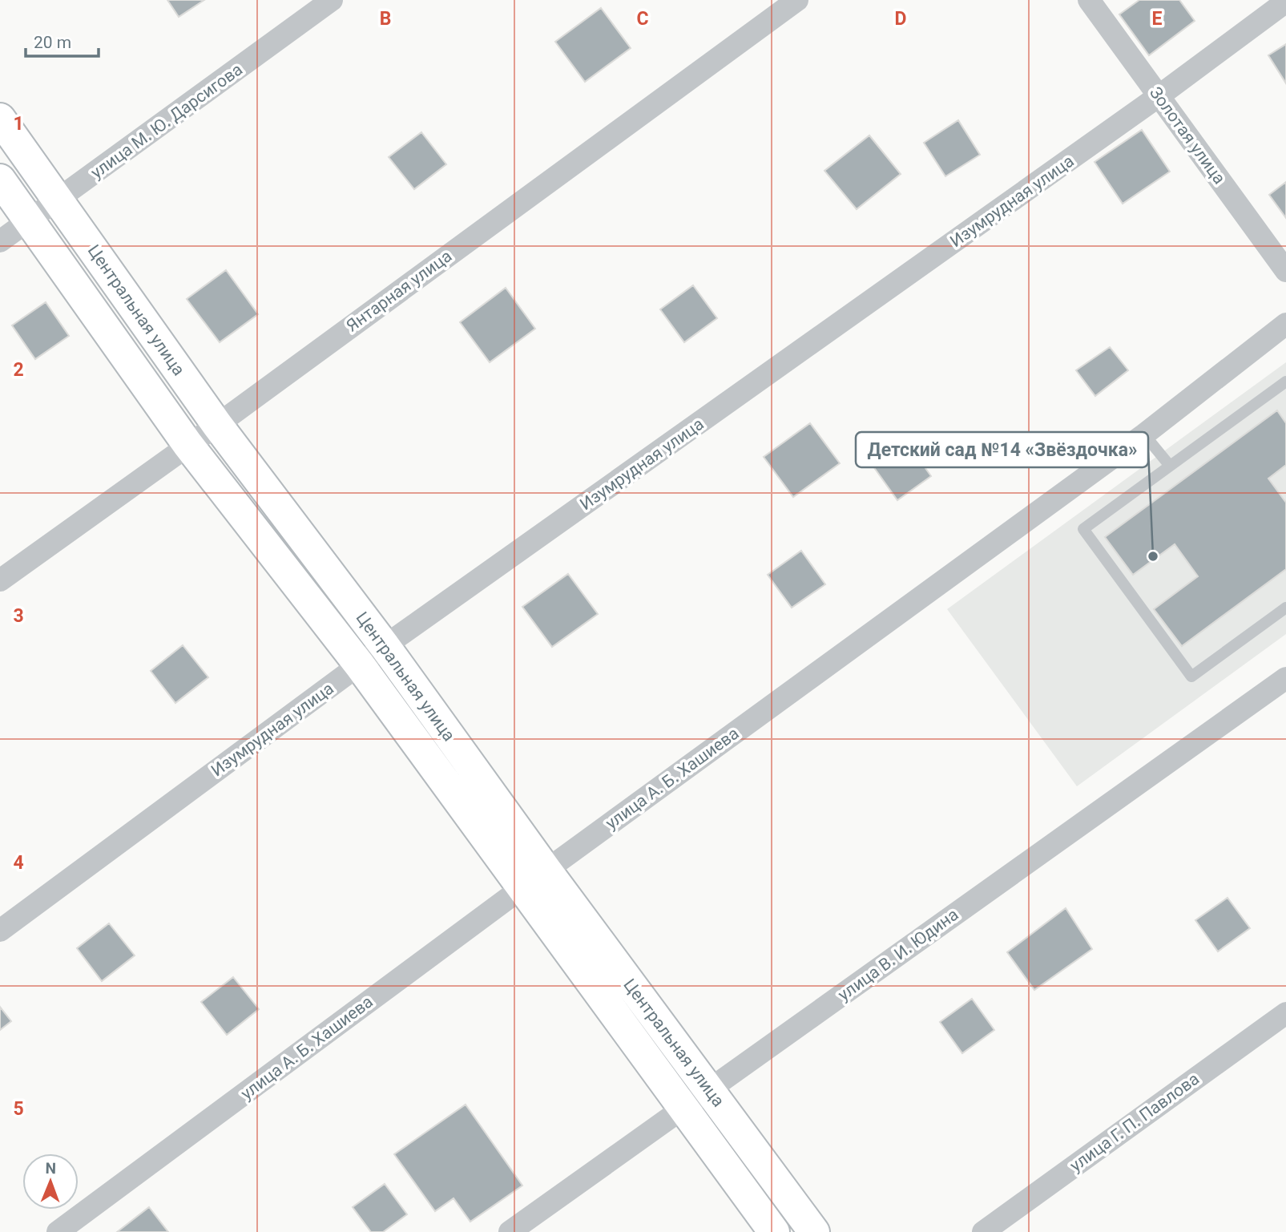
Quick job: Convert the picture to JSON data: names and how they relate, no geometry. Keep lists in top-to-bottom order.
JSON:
{
  "streets": {
    "street": [
      "улица М. Ю. Дарсигова",
      "Золотая улица",
      "Изумрудная улица",
      "Янтарная улица",
      "Центральная улица",
      "улица А. Б. Хашиева",
      "улица В. И. Юдина",
      "улица Г. П. Павлова"
    ]
  },
  "crossings": [
    ["улица М. Ю. Дарсигова", "Центральная улица"],
    ["Золотая улица", "Изумрудная улица"],
    ["Изумрудная улица", "Центральная улица"],
    ["Янтарная улица", "Центральная улица"],
    ["Центральная улица", "улица А. Б. Хашиева"],
    ["Центральная улица", "улица В. И. Юдина"]
  ],
  "places": ["Детский сад №14 «Звёздочка»"],
  "scale_bar": "20 m",
  "north": "top",
  "grid": {
    "columns": [
      "B",
      "C",
      "D",
      "E"
    ],
    "rows": [
      "1",
      "2",
      "3",
      "4",
      "5"
    ]
  }
}
